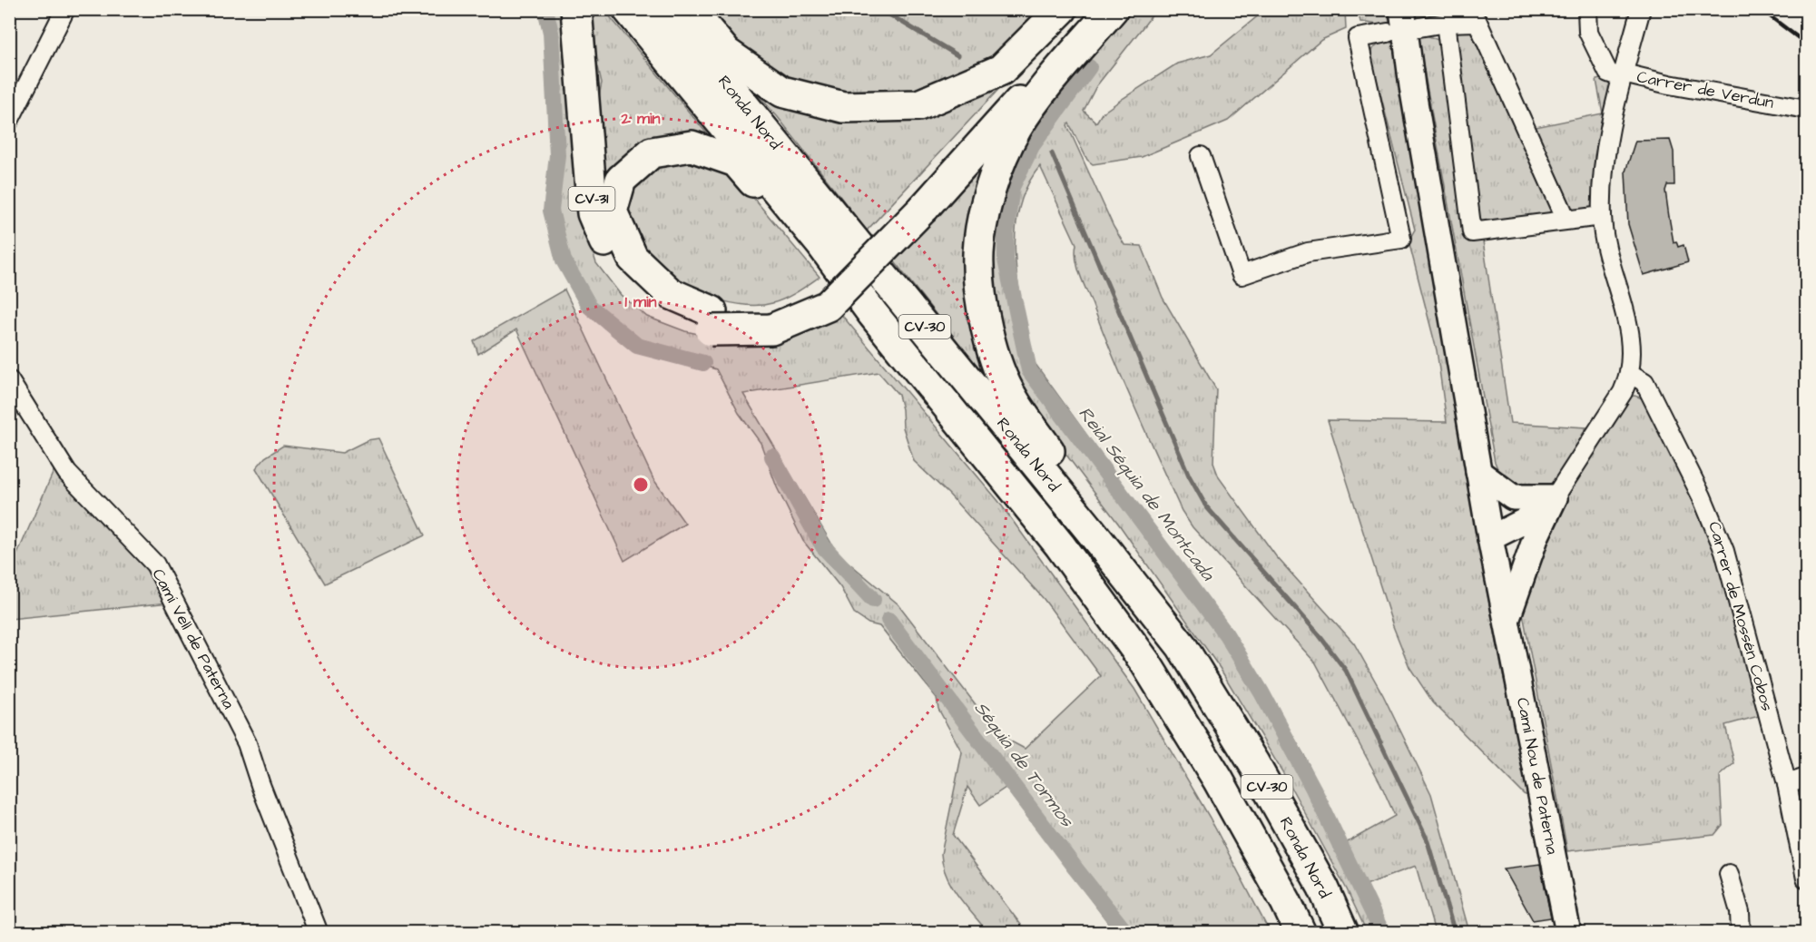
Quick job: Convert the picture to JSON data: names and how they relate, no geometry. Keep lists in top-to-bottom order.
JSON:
{
  "streets": {
    "highway": ["Ronda Nord", "CV-31", "CV-30"],
    "street": [
      "Carrer de Verdun",
      "Carrer de Mossén Cobos",
      "Camí Vell de Paterna",
      "Camí Nou de Paterna"
    ]
  },
  "water": ["Reial Séquia de Montcada", "Séquia de Tormos"],
  "rings": ["2 min", "1 min"]
}
